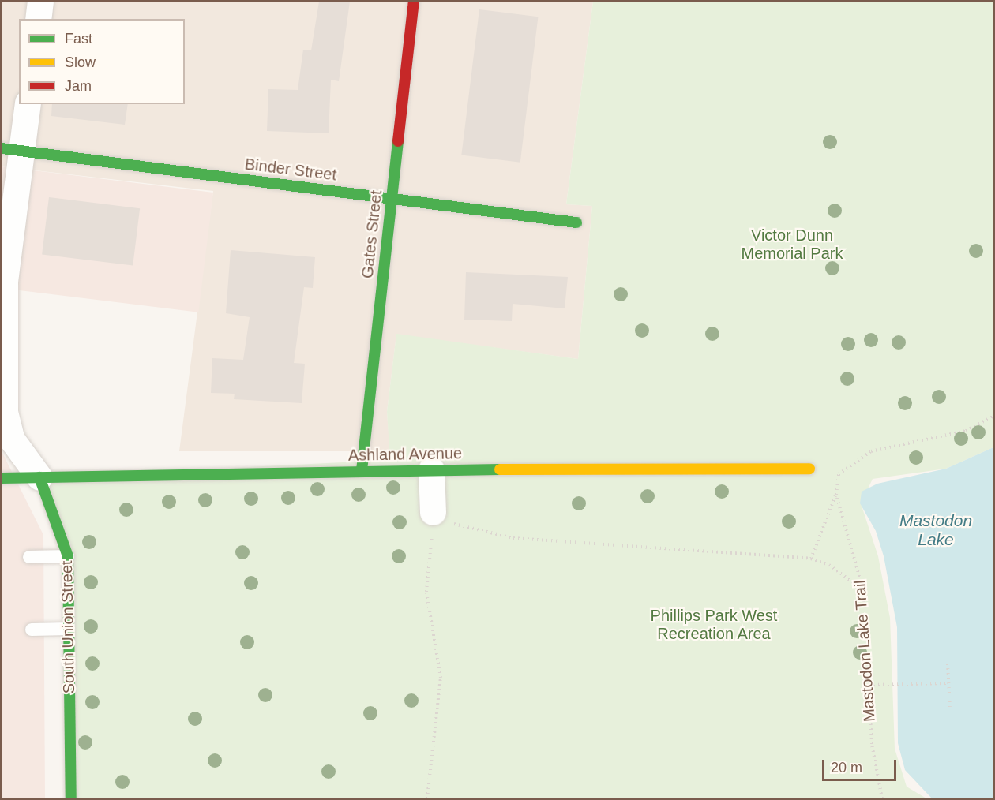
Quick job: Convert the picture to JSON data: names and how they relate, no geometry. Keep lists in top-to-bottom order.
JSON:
{
  "streets": {
    "street": [
      "Binder Street",
      "Gates Street",
      "Ashland Avenue",
      "South Union Street"
    ],
    "path": ["Mastodon Lake Trail"]
  },
  "crossings": [
    ["Binder Street", "Gates Street"],
    ["Binder Street", "South Union Street"],
    ["Gates Street", "Ashland Avenue"],
    ["Ashland Avenue", "South Union Street"]
  ],
  "water": ["Mastodon Lake"],
  "parks": ["Victor Dunn Memorial Park", "Phillips Park West Recreation Area"],
  "legend": ["Fast", "Slow", "Jam"],
  "scale_bar": "20 m"
}
